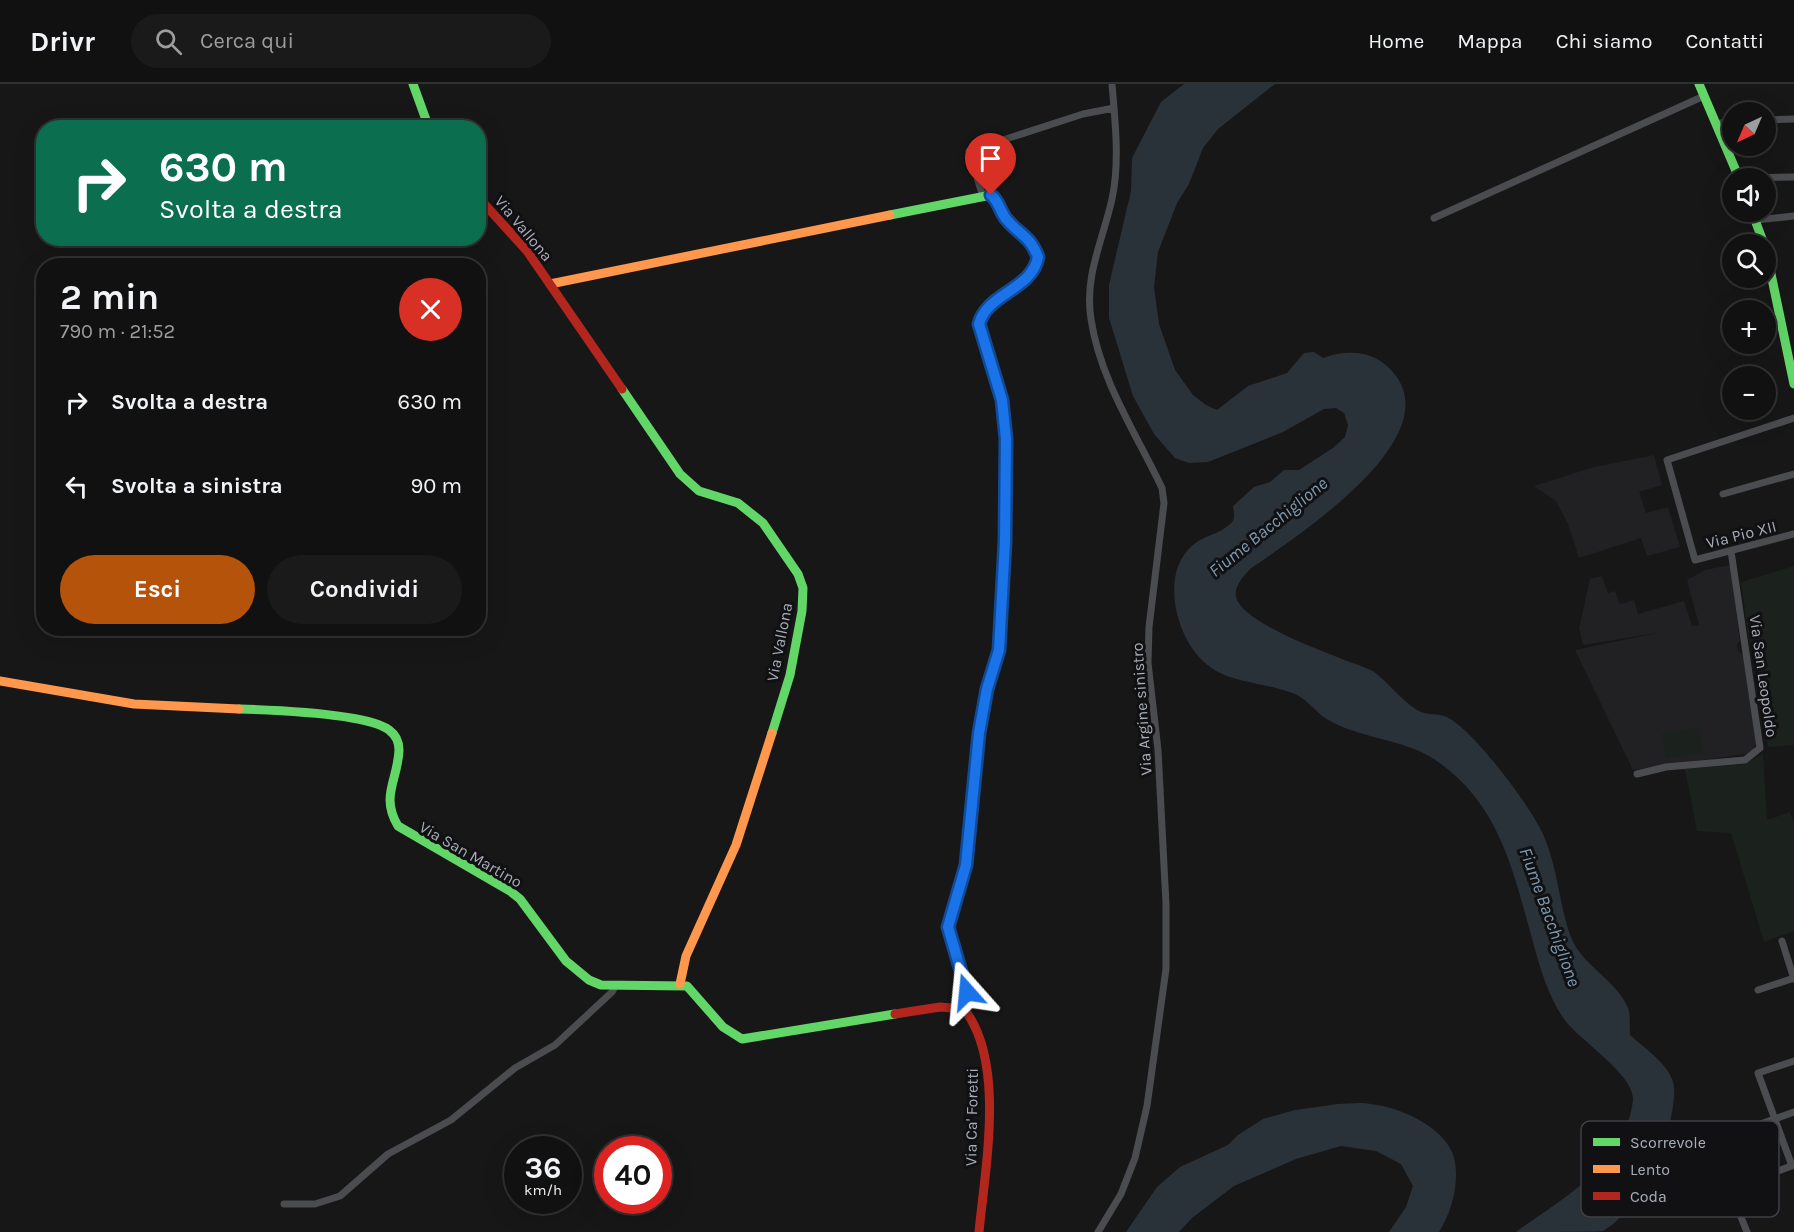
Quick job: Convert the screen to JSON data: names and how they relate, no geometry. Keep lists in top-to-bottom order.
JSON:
{
  "streets": {
    "street": [
      "Via Vallona",
      "Via Pio XII",
      "Via San Leopoldo",
      "Via Argine sinistro",
      "Via San Martino",
      "Via Ca' Foretti"
    ]
  },
  "crossings": [
    ["Via Vallona", "Via San Martino"],
    ["Via Pio XII", "Via San Leopoldo"]
  ],
  "water": ["Fiume Bacchiglione"],
  "legend": ["Scorrevole", "Lento", "Coda"],
  "north": "bottom left",
  "page": {
    "header": "Drivr",
    "search": "Cerca qui",
    "nav": [
      "Home",
      "Mappa",
      "Chi siamo",
      "Contatti"
    ],
    "map_buttons": ["+", "−"],
    "turn": ["630 m", "Svolta a destra"],
    "heading": ["2 min", "790 m · 21:52"],
    "list": [
      {
        "name": "Svolta a destra",
        "value": "630 m"
      },
      {
        "name": "Svolta a sinistra",
        "value": "90 m"
      }
    ],
    "buttons": ["Esci", "Condividi"],
    "speed": "36 km/h",
    "limit": "40"
  }
}
